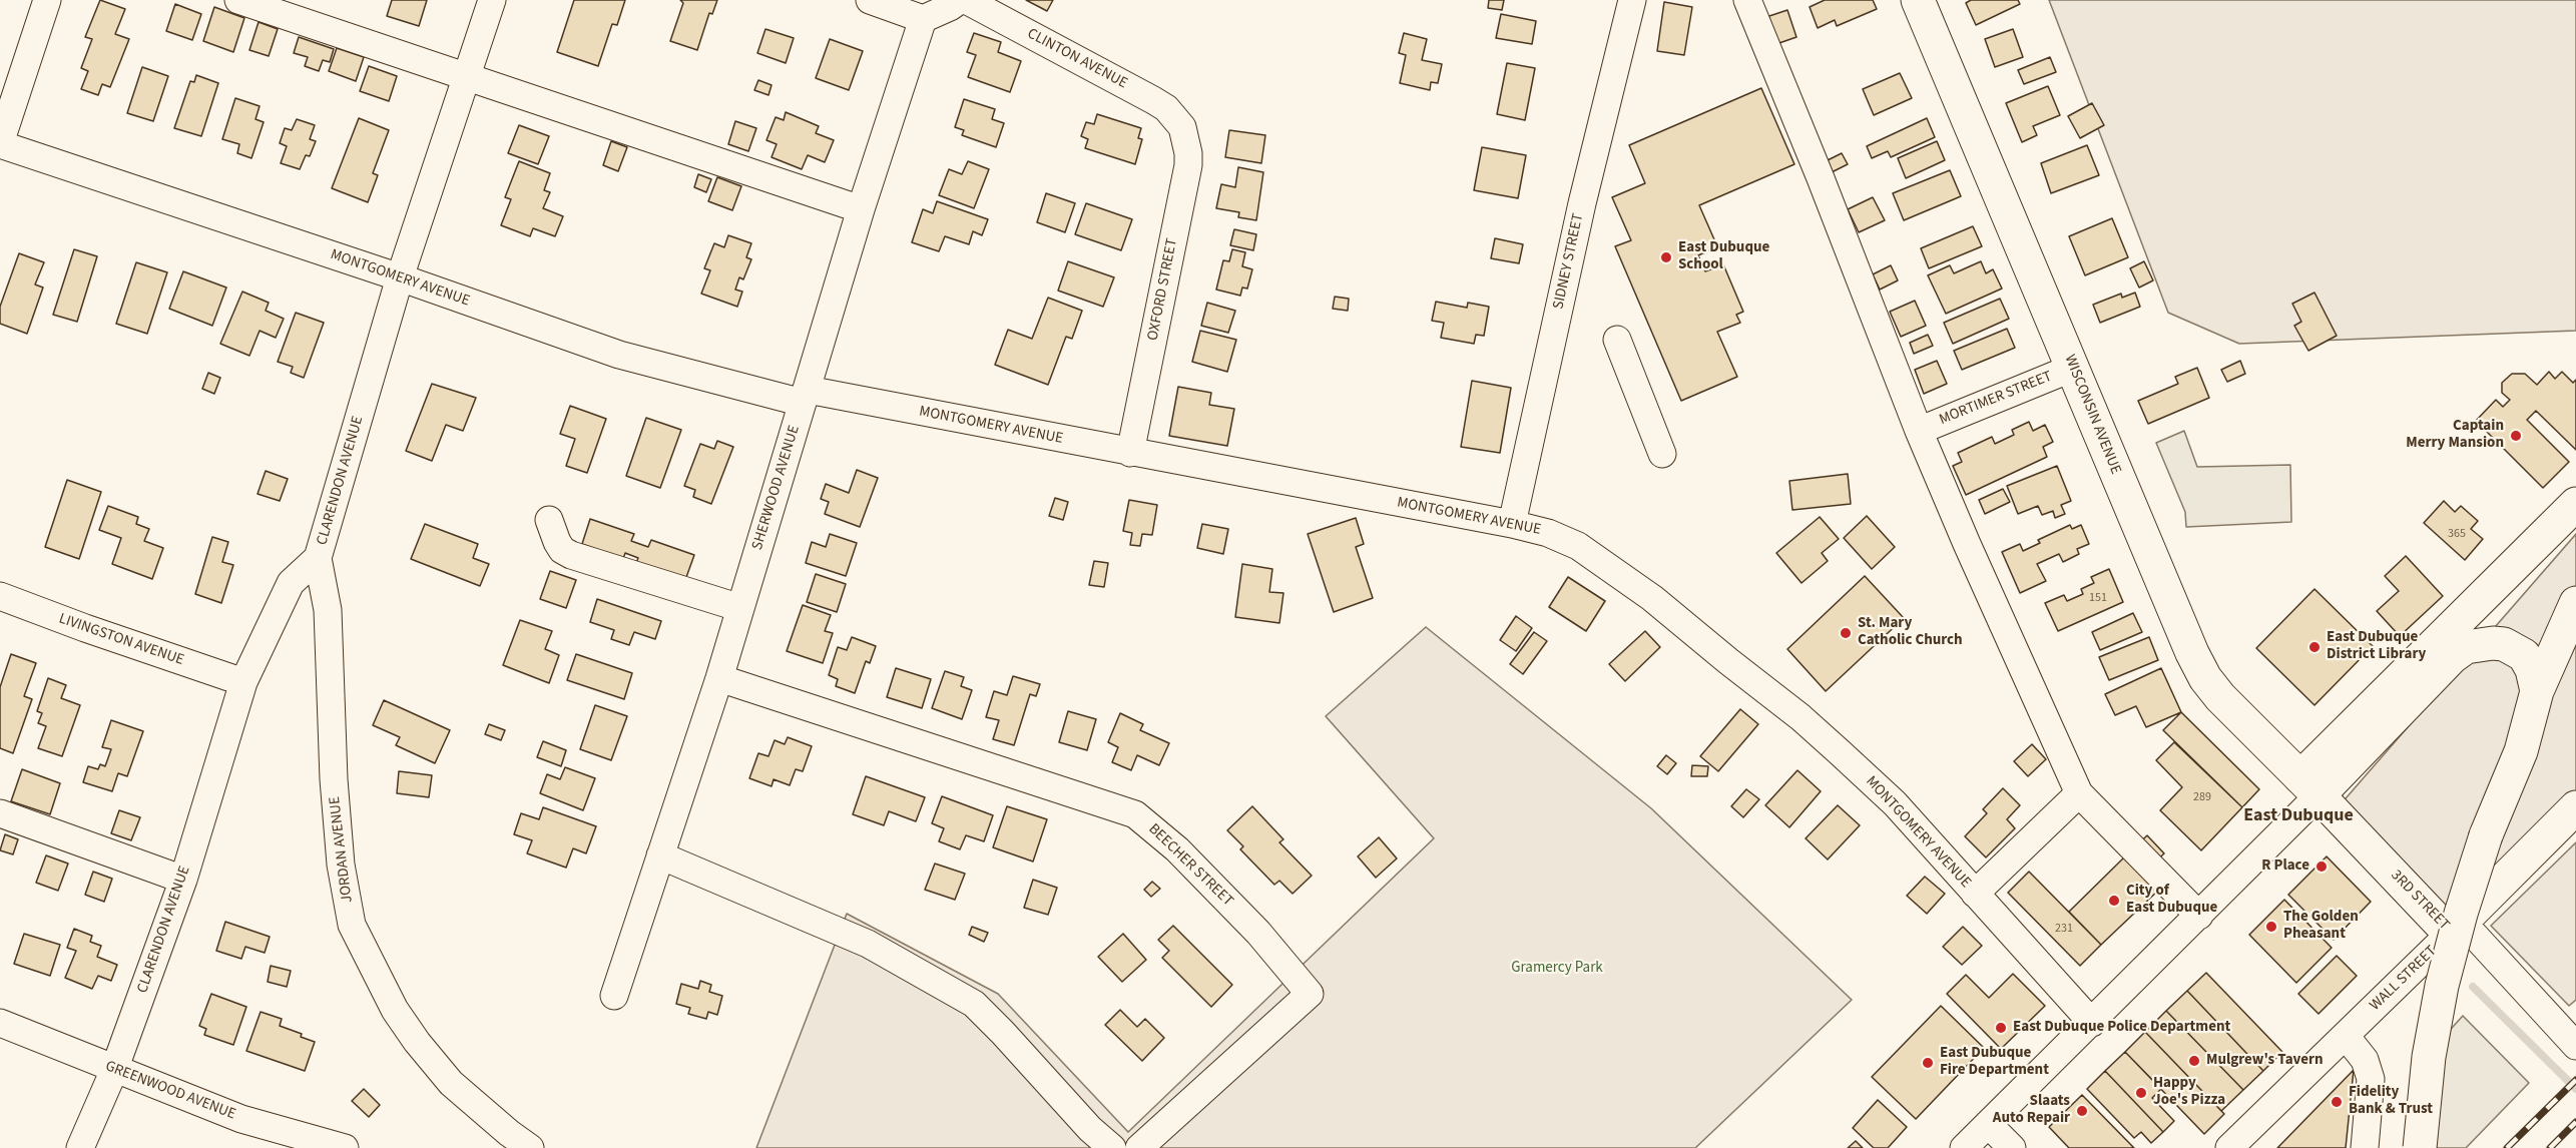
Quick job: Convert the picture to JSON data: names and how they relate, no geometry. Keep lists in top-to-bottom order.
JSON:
{
  "streets": {
    "main road": ["WISCONSIN AVENUE", "3RD STREET", "WALL STREET"],
    "street": [
      "CLINTON AVENUE",
      "SIDNEY STREET",
      "MONTGOMERY AVENUE",
      "OXFORD STREET",
      "MORTIMER STREET",
      "CLARENDON AVENUE",
      "SHERWOOD AVENUE",
      "LIVINGSTON AVENUE",
      "JORDAN AVENUE",
      "BEECHER STREET",
      "GREENWOOD AVENUE"
    ]
  },
  "crossings": [
    ["CLINTON AVENUE", "OXFORD STREET"],
    ["SIDNEY STREET", "MONTGOMERY AVENUE"],
    ["MONTGOMERY AVENUE", "OXFORD STREET"],
    ["MONTGOMERY AVENUE", "CLARENDON AVENUE"],
    ["MONTGOMERY AVENUE", "SHERWOOD AVENUE"],
    ["MORTIMER STREET", "WISCONSIN AVENUE"],
    ["WISCONSIN AVENUE", "3RD STREET"],
    ["CLARENDON AVENUE", "LIVINGSTON AVENUE"],
    ["CLARENDON AVENUE", "JORDAN AVENUE"],
    ["CLARENDON AVENUE", "GREENWOOD AVENUE"],
    ["SHERWOOD AVENUE", "BEECHER STREET"],
    ["3RD STREET", "WALL STREET"]
  ],
  "districts": ["East Dubuque"],
  "parks": ["Gramercy Park"],
  "places": [
    "East Dubuque School",
    "Captain Merry Mansion",
    "St. Mary Catholic Church",
    "East Dubuque District Library",
    "R Place",
    "City of East Dubuque",
    "The Golden Pheasant",
    "East Dubuque Police Department",
    "Mulgrew's Tavern",
    "East Dubuque Fire Department",
    "Happy Joe's Pizza",
    "Fidelity Bank & Trust",
    "Slaats Auto Repair"
  ],
  "house_numbers": [
    "365",
    "151",
    "289",
    "231"
  ]
}
